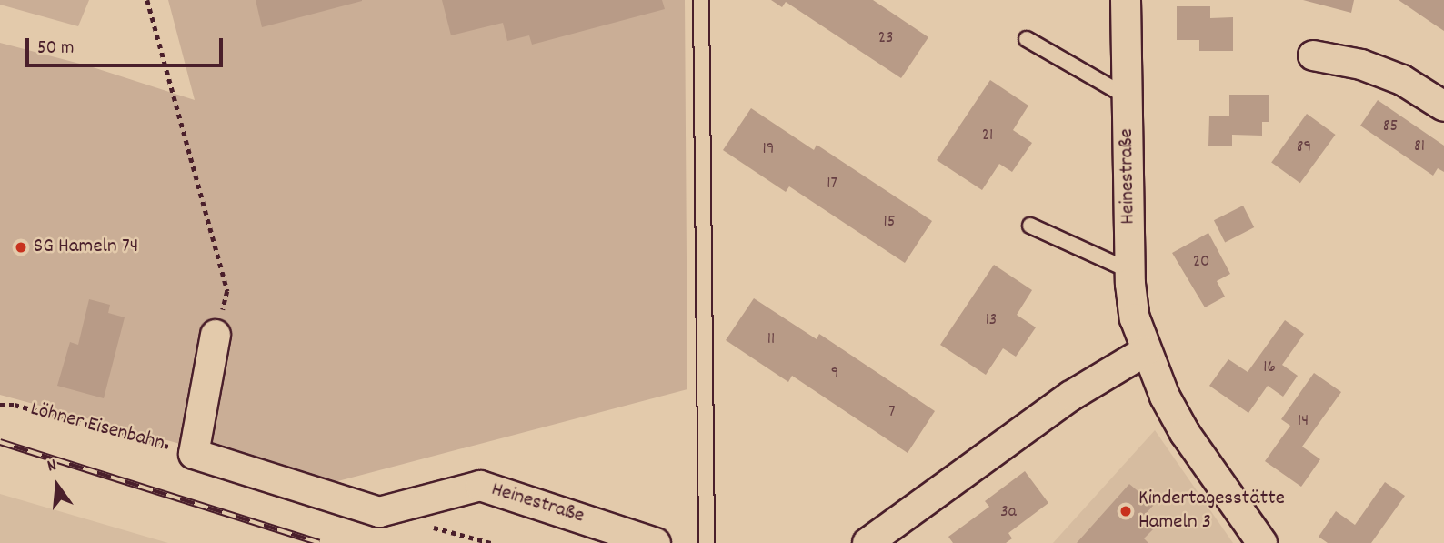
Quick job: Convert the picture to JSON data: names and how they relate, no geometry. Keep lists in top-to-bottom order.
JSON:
{
  "streets": {
    "street": ["Heinestraße", "Löhner Eisenbahn"]
  },
  "crossings": [
    ["Heinestraße", "Löhner Eisenbahn"]
  ],
  "places": ["SG Hameln 74", "Kindertagesstätte Hameln 3"],
  "house_numbers": [
    "23",
    "85",
    "21",
    "81",
    "89",
    "19",
    "17",
    "15",
    "20",
    "13",
    "11",
    "16",
    "9",
    "7",
    "14",
    "3a"
  ],
  "scale_bar": "50 m",
  "north": "top"
}
